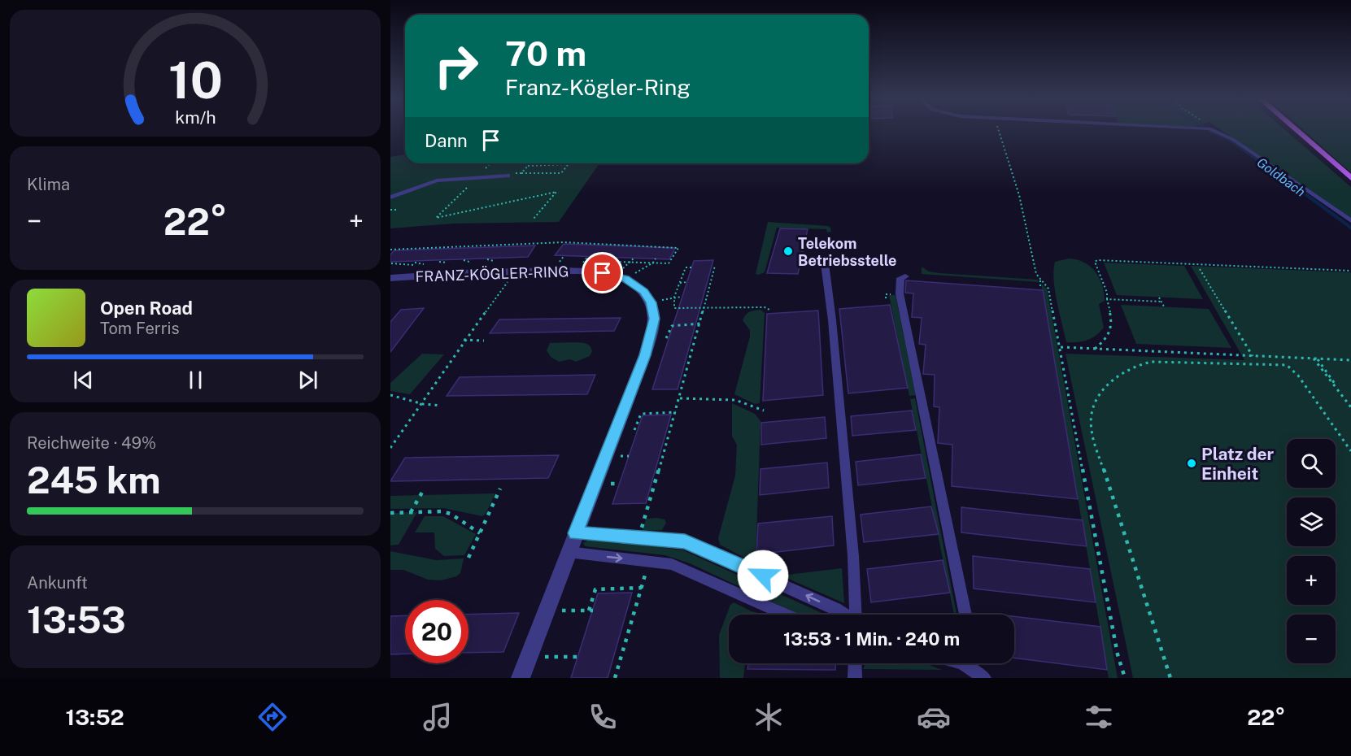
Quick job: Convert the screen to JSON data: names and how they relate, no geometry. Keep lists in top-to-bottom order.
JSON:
{
  "streets": {
    "street": ["FRANZ-KÖGLER-RING"]
  },
  "water": ["Goldbach"],
  "places": ["Telekom Betriebsstelle", "Platz der Einheit"],
  "page": {
    "turn": ["70 m", "Franz-Kögler-Ring"],
    "then": "Dann",
    "tile": [
      "Klima",
      ["Reichweite · 49%", "245 km"],
      ["Ankunft", "13:53"]
    ],
    "heat": ["−", "22°", "+"],
    "song": ["Open Road", "Tom Ferris"],
    "map_buttons": ["+", "−"],
    "limit": "20",
    "trip": "13:53 · 1 Min. · 240 m",
    "tabs": ["13:52", "22°"],
    "gauge": ["10", "km/h"]
  }
}
